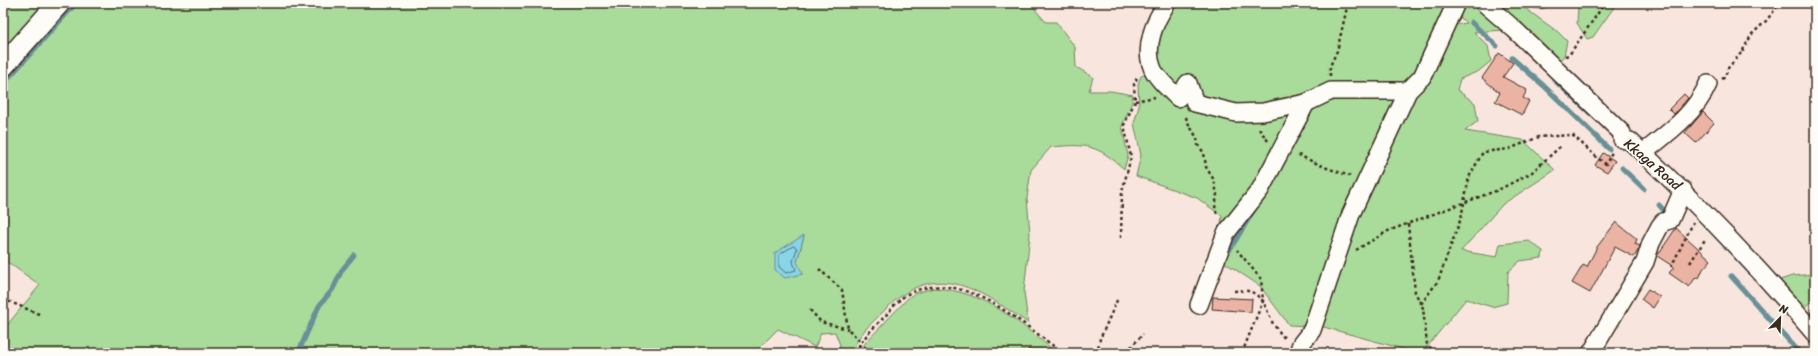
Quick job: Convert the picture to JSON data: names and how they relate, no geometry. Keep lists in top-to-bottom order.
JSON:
{
  "streets": {
    "street": ["Kkaga Road"]
  },
  "north": "top right"
}
